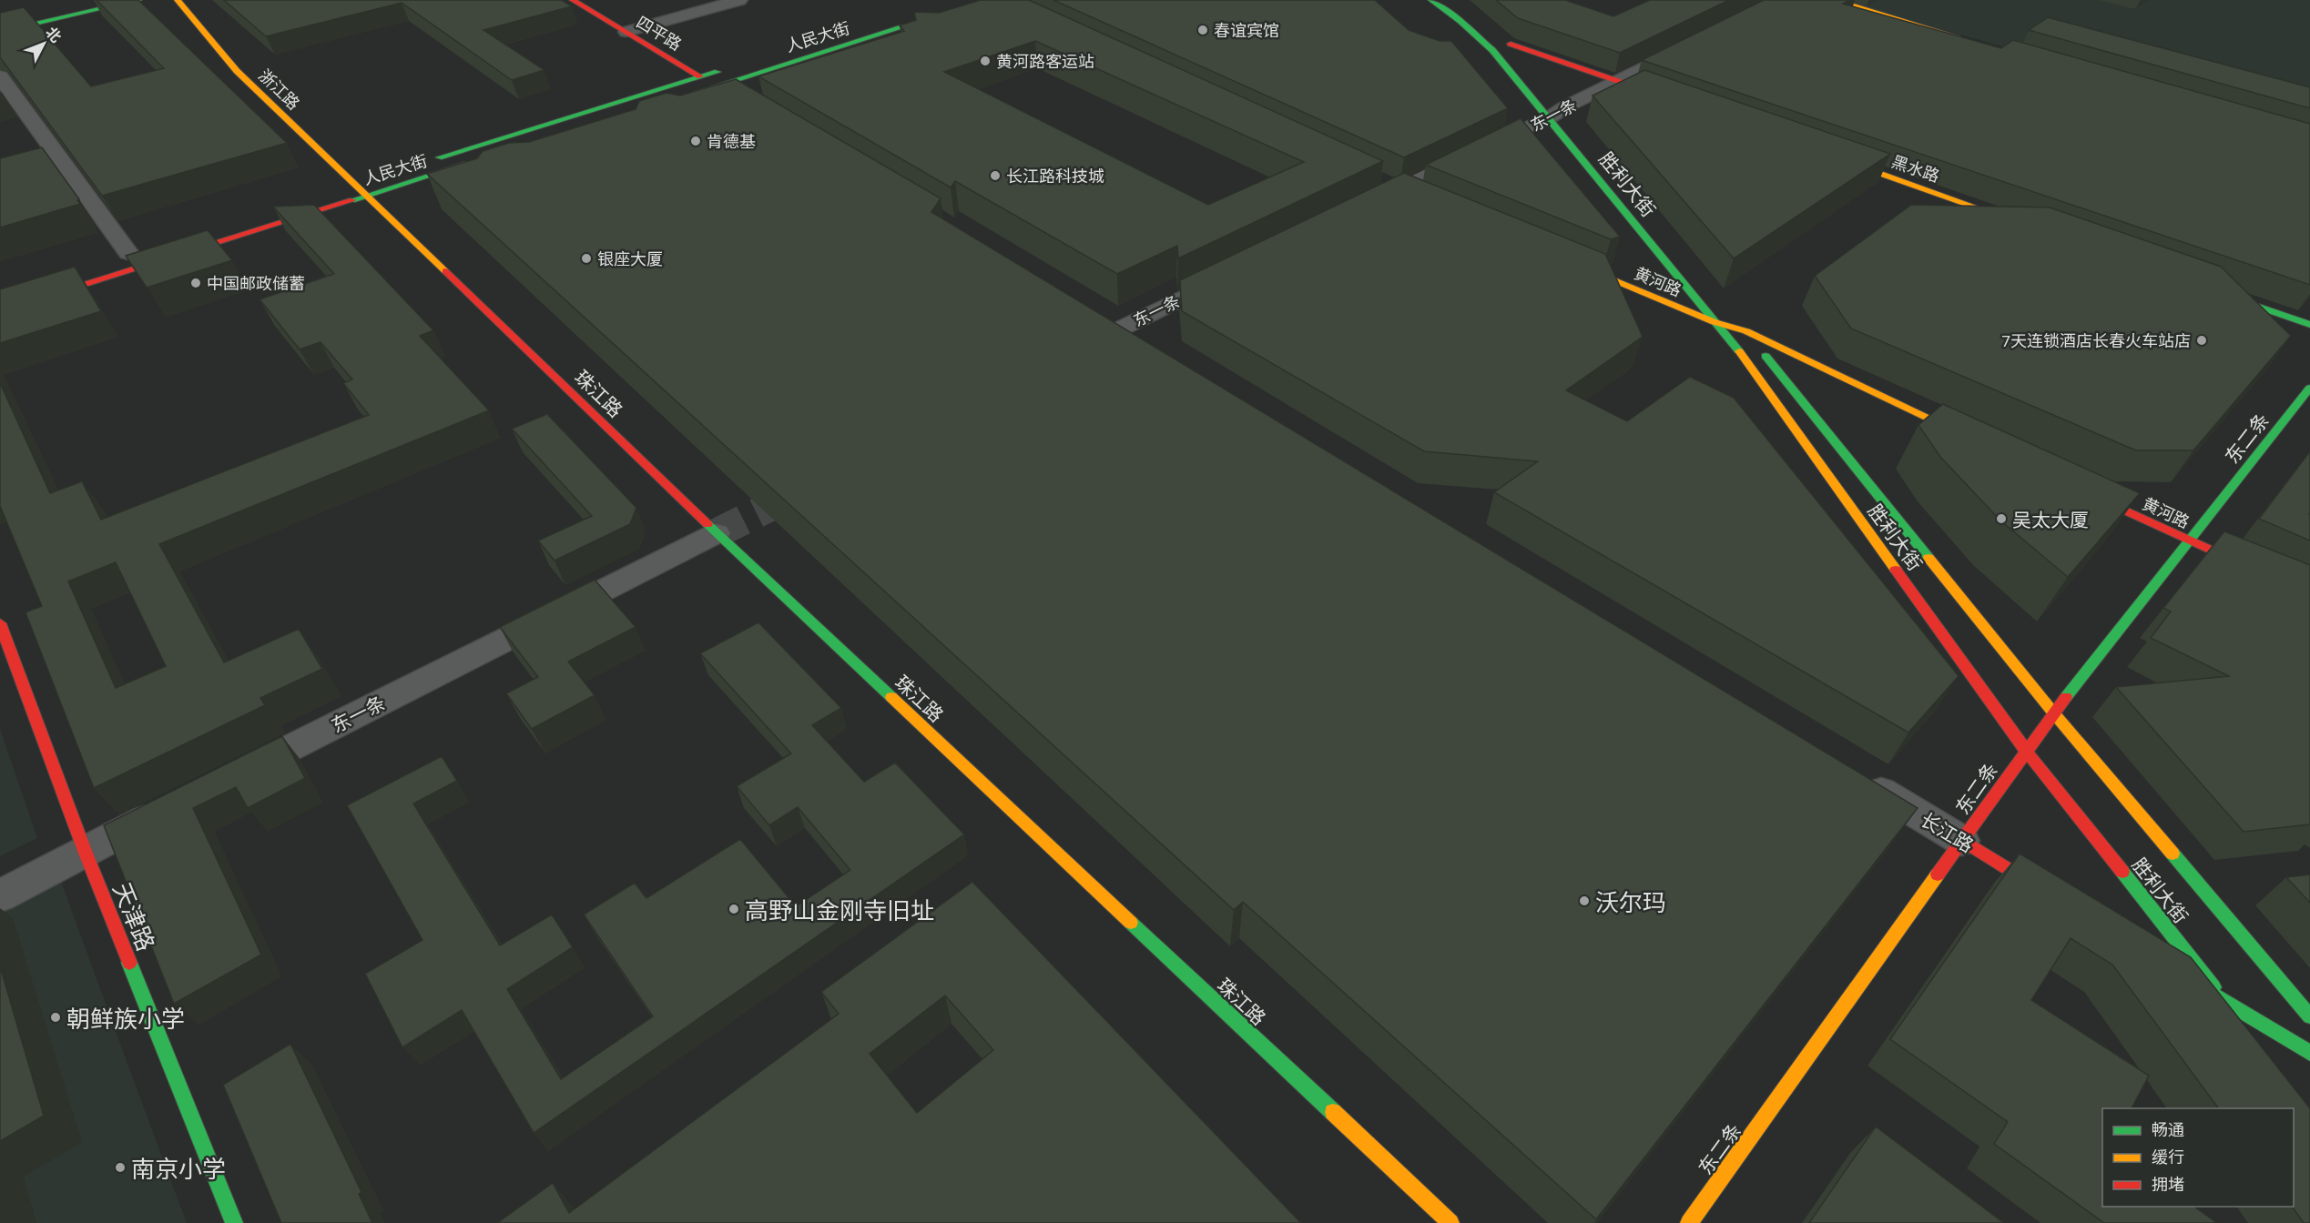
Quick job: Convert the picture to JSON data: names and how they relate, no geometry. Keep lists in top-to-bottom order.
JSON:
{
  "streets": {
    "main road": [
      "四平路",
      "人民大街",
      "浙江路",
      "黑水路",
      "胜利大街",
      "黄河路",
      "珠江路",
      "东二条",
      "长江路",
      "天津路"
    ],
    "street": ["东一条"]
  },
  "crossings": [
    ["四平路", "人民大街"],
    ["人民大街", "浙江路"],
    ["人民大街", "珠江路"],
    ["浙江路", "珠江路"],
    ["东一条", "胜利大街"],
    ["东一条", "珠江路"],
    ["胜利大街", "黄河路"],
    ["胜利大街", "东二条"],
    ["黄河路", "东二条"],
    ["东二条", "长江路"]
  ],
  "places": [
    "春谊宾馆",
    "黄河路客运站",
    "肯德基",
    "长江路科技城",
    "银座大厦",
    "中国邮政储蓄",
    "7天连锁酒店长春火车站店",
    "吴太大厦",
    "沃尔玛",
    "高野山金刚寺旧址",
    "朝鲜族小学",
    "南京小学"
  ],
  "legend": ["畅通", "缓行", "拥堵"],
  "north": "top right"
}
